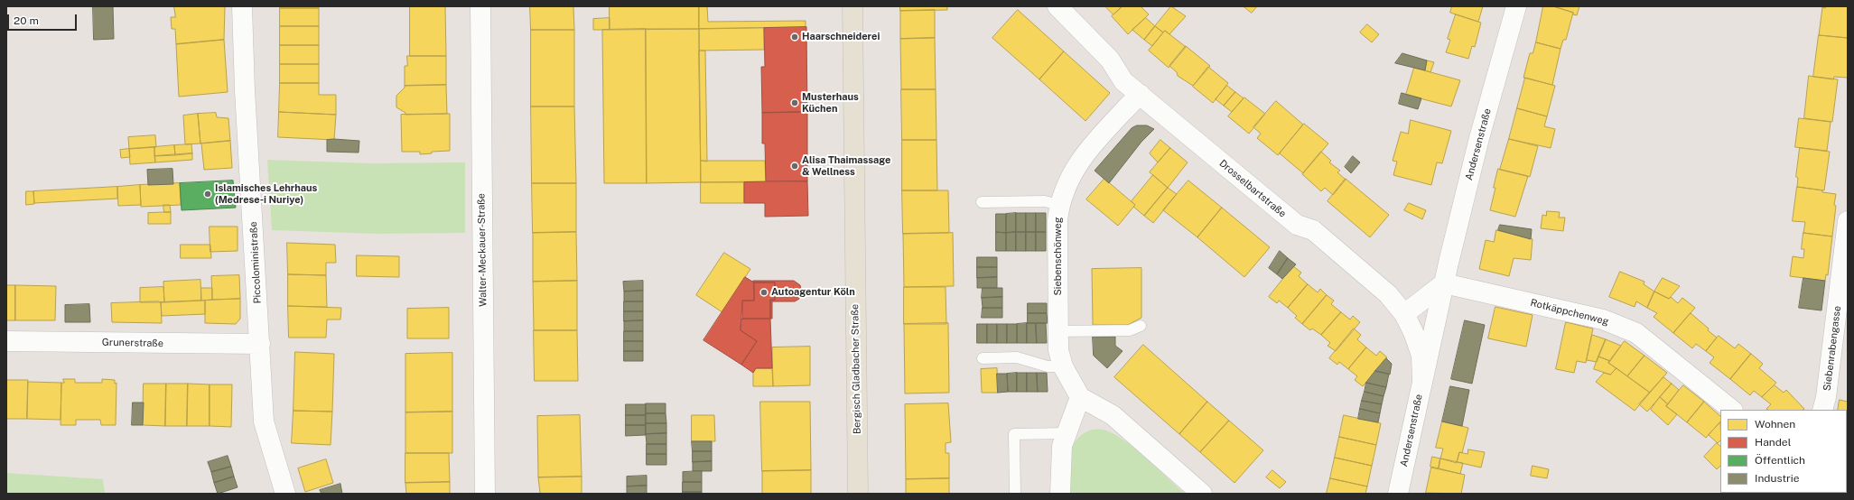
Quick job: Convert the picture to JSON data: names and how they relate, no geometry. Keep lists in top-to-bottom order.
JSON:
{
  "streets": {
    "main road": ["Bergisch Gladbacher Straße"],
    "street": [
      "Andersenstraße",
      "Drosselbartstraße",
      "Walter-Meckauer-Straße",
      "Siebenschönweg",
      "Piccoloministraße",
      "Rotkäppchenweg",
      "Grunerstraße",
      "Siebenrabengasse"
    ]
  },
  "crossings": [
    ["Andersenstraße", "Drosselbartstraße"],
    ["Andersenstraße", "Rotkäppchenweg"],
    ["Drosselbartstraße", "Siebenschönweg"],
    ["Piccoloministraße", "Grunerstraße"]
  ],
  "places": [
    "Haarschneiderei",
    "Musterhaus Küchen",
    "Alisa Thaimassage & Wellness",
    "Islamisches Lehrhaus (Medrese-i Nuriye)",
    "Autoagentur Köln"
  ],
  "legend": [
    "Wohnen",
    "Handel",
    "Öffentlich",
    "Industrie"
  ],
  "scale_bar": "20 m"
}
